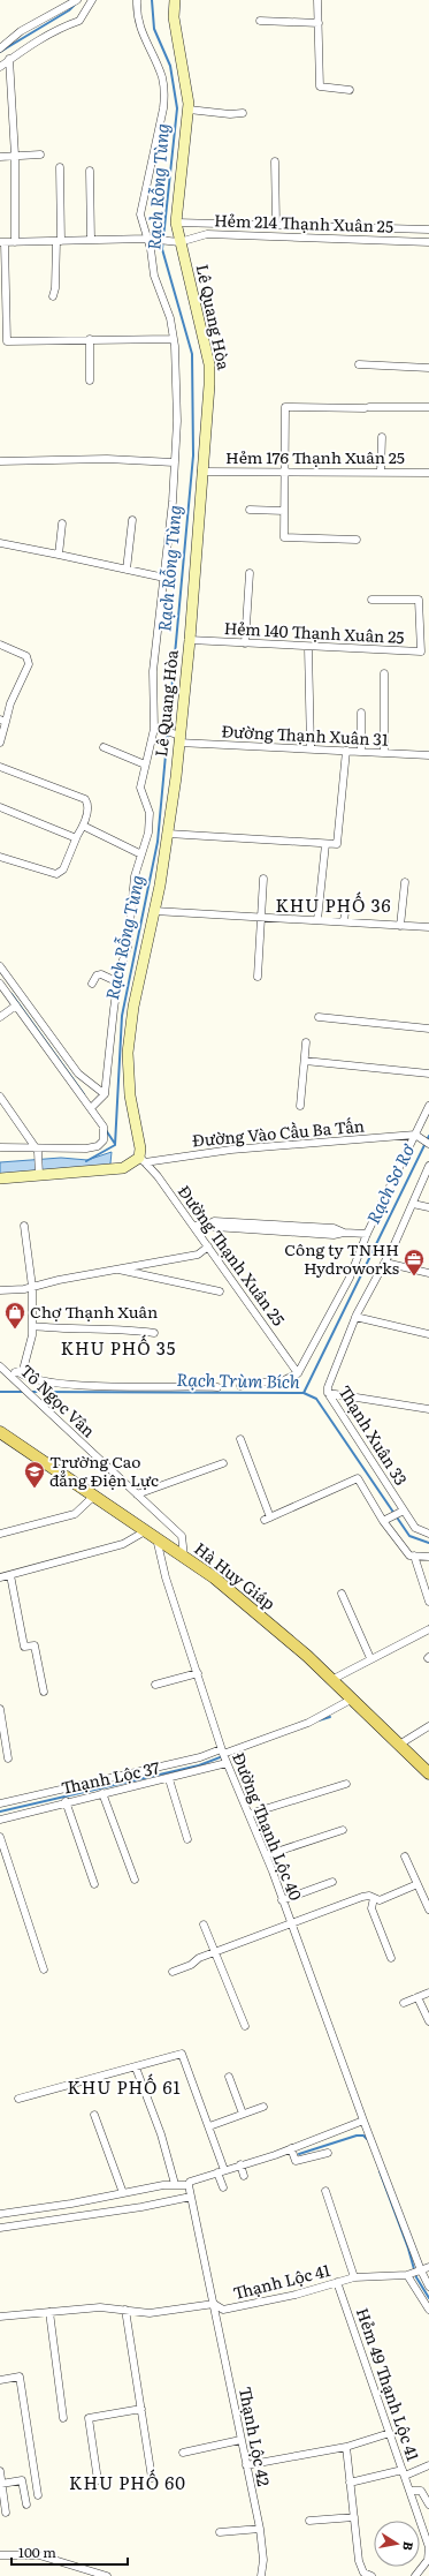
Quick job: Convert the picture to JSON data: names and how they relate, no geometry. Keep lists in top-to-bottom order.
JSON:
{
  "streets": {
    "main road": ["Hà Huy Giáp"],
    "street": [
      "Hẻm 214 Thạnh Xuân 25",
      "Lê Quang Hòa",
      "Hẻm 176 Thạnh Xuân 25",
      "Hẻm 140 Thạnh Xuân 25",
      "Đường Thạnh Xuân 31",
      "Đường Vào Cầu Ba Tấn",
      "Đường Thạnh Xuân 25",
      "Tô Ngọc Vân",
      "Thạnh Xuân 33",
      "Thạnh Lộc 37",
      "Đường Thạnh Lộc 40",
      "Thạnh Lộc 41",
      "Hẻm 49 Thạnh Lộc 41",
      "Thạnh Lộc 42"
    ]
  },
  "crossings": [
    ["Hẻm 214 Thạnh Xuân 25", "Lê Quang Hòa"],
    ["Lê Quang Hòa", "Hẻm 176 Thạnh Xuân 25"],
    ["Lê Quang Hòa", "Hẻm 140 Thạnh Xuân 25"],
    ["Lê Quang Hòa", "Đường Thạnh Xuân 31"],
    ["Lê Quang Hòa", "Đường Vào Cầu Ba Tấn"],
    ["Lê Quang Hòa", "Đường Thạnh Xuân 25"],
    ["Đường Vào Cầu Ba Tấn", "Đường Thạnh Xuân 25"],
    ["Tô Ngọc Vân", "Hà Huy Giáp"],
    ["Hà Huy Giáp", "Đường Thạnh Lộc 40"],
    ["Thạnh Lộc 37", "Đường Thạnh Lộc 40"],
    ["Đường Thạnh Lộc 40", "Thạnh Lộc 41"],
    ["Thạnh Lộc 41", "Hẻm 49 Thạnh Lộc 41"],
    ["Thạnh Lộc 41", "Thạnh Lộc 42"]
  ],
  "districts": [
    "KHU PHỐ 36",
    "KHU PHỐ 35",
    "KHU PHỐ 61",
    "KHU PHỐ 60"
  ],
  "water": ["Rạch Rỗng Tùng", "Rạch Sơ Rơ", "Rạch Trùm Bích"],
  "places": {
    "office": ["Công ty TNHH Hydroworks"],
    "shop": ["Chợ Thạnh Xuân"],
    "school or university": ["Trường Cao đẳng Điện Lực"]
  },
  "scale_bar": "100 m",
  "north": "right"
}
